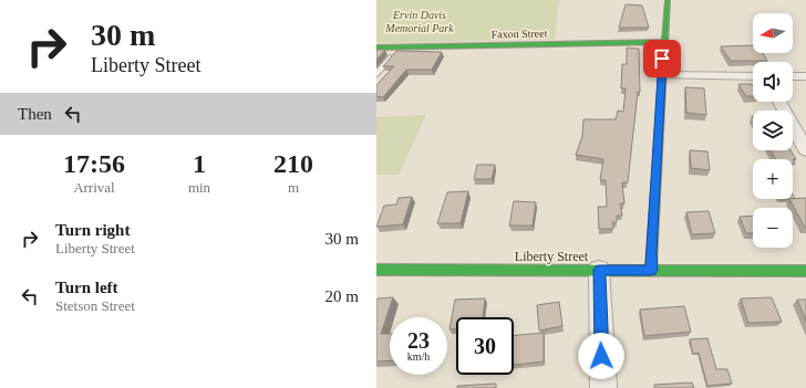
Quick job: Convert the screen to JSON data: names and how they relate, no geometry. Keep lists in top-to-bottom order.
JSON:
{
  "streets": {
    "street": ["Faxon Street", "Liberty Street"]
  },
  "parks": ["Ervin Davis Memorial Park"],
  "north": "left",
  "page": {
    "turn": ["30 m", "Liberty Street"],
    "map_buttons": ["+", "−"],
    "then": "Then",
    "eta": [
      "17:56",
      "Arrival",
      "1",
      "min",
      "210",
      "m"
    ],
    "list": [
      {
        "name": "Turn right",
        "note": "Liberty Street",
        "value": "30 m"
      },
      {
        "name": "Turn left",
        "note": "Stetson Street",
        "value": "20 m"
      }
    ],
    "speed": "23 km/h",
    "limit": "30"
  }
}
